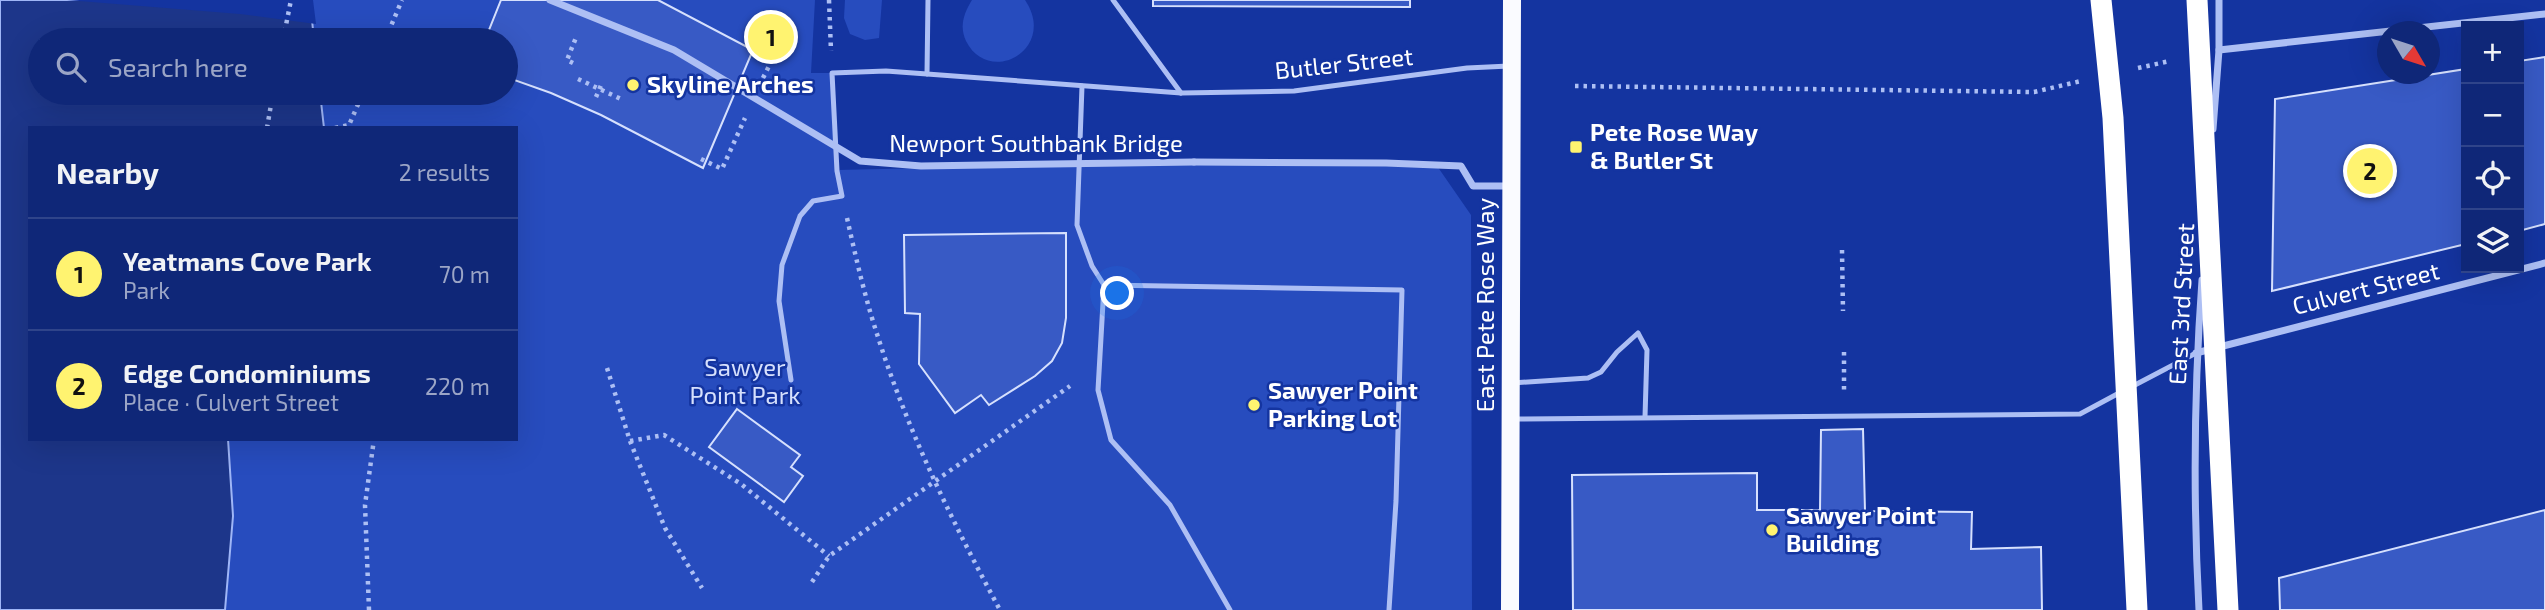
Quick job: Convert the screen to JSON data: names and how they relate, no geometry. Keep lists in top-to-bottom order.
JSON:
{
  "streets": {
    "main road": ["East Pete Rose Way"],
    "street": ["Newport Southbank Bridge", "Culvert Street", "East 3rd Street"],
    "lane": ["Butler Street"]
  },
  "crossings": [
    ["Butler Street", "East Pete Rose Way"],
    ["Newport Southbank Bridge", "East Pete Rose Way"],
    ["Culvert Street", "East 3rd Street"]
  ],
  "parks": ["Sawyer Point Park"],
  "places": {
    "other": ["Skyline Arches", "Sawyer Point Parking Lot", "Sawyer Point Building"],
    "transit": ["Pete Rose Way & Butler St"]
  },
  "north": "bottom right",
  "page": {
    "pins": ["1", "2"],
    "map_buttons": ["+", "−"],
    "search": "Search here",
    "heading": ["Nearby", "2 results"],
    "list": [
      {
        "mark": "1",
        "name": "Yeatmans Cove Park",
        "note": "Park",
        "value": "70 m"
      },
      {
        "mark": "2",
        "name": "Edge Condominiums",
        "note": "Place · Culvert Street",
        "value": "220 m"
      }
    ]
  }
}
